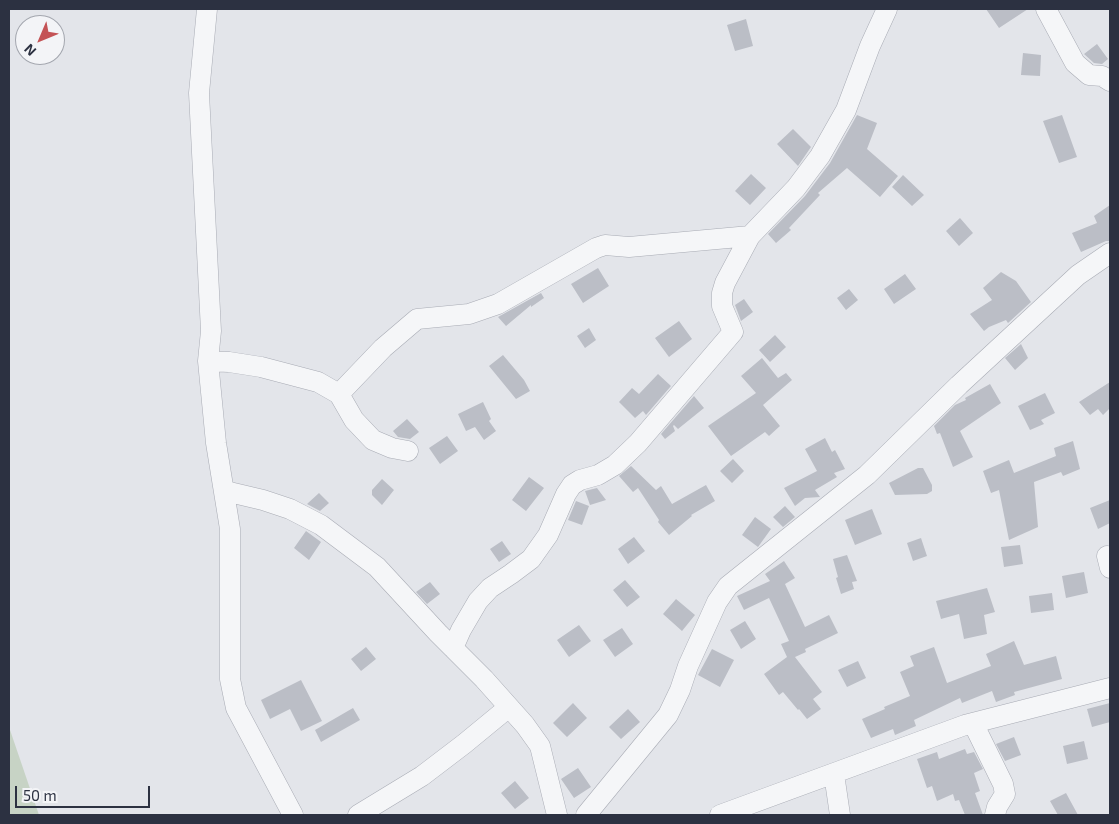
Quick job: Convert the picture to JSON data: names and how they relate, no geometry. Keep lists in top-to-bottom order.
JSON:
{
  "scale_bar": "50 m",
  "north": "bottom left"
}
